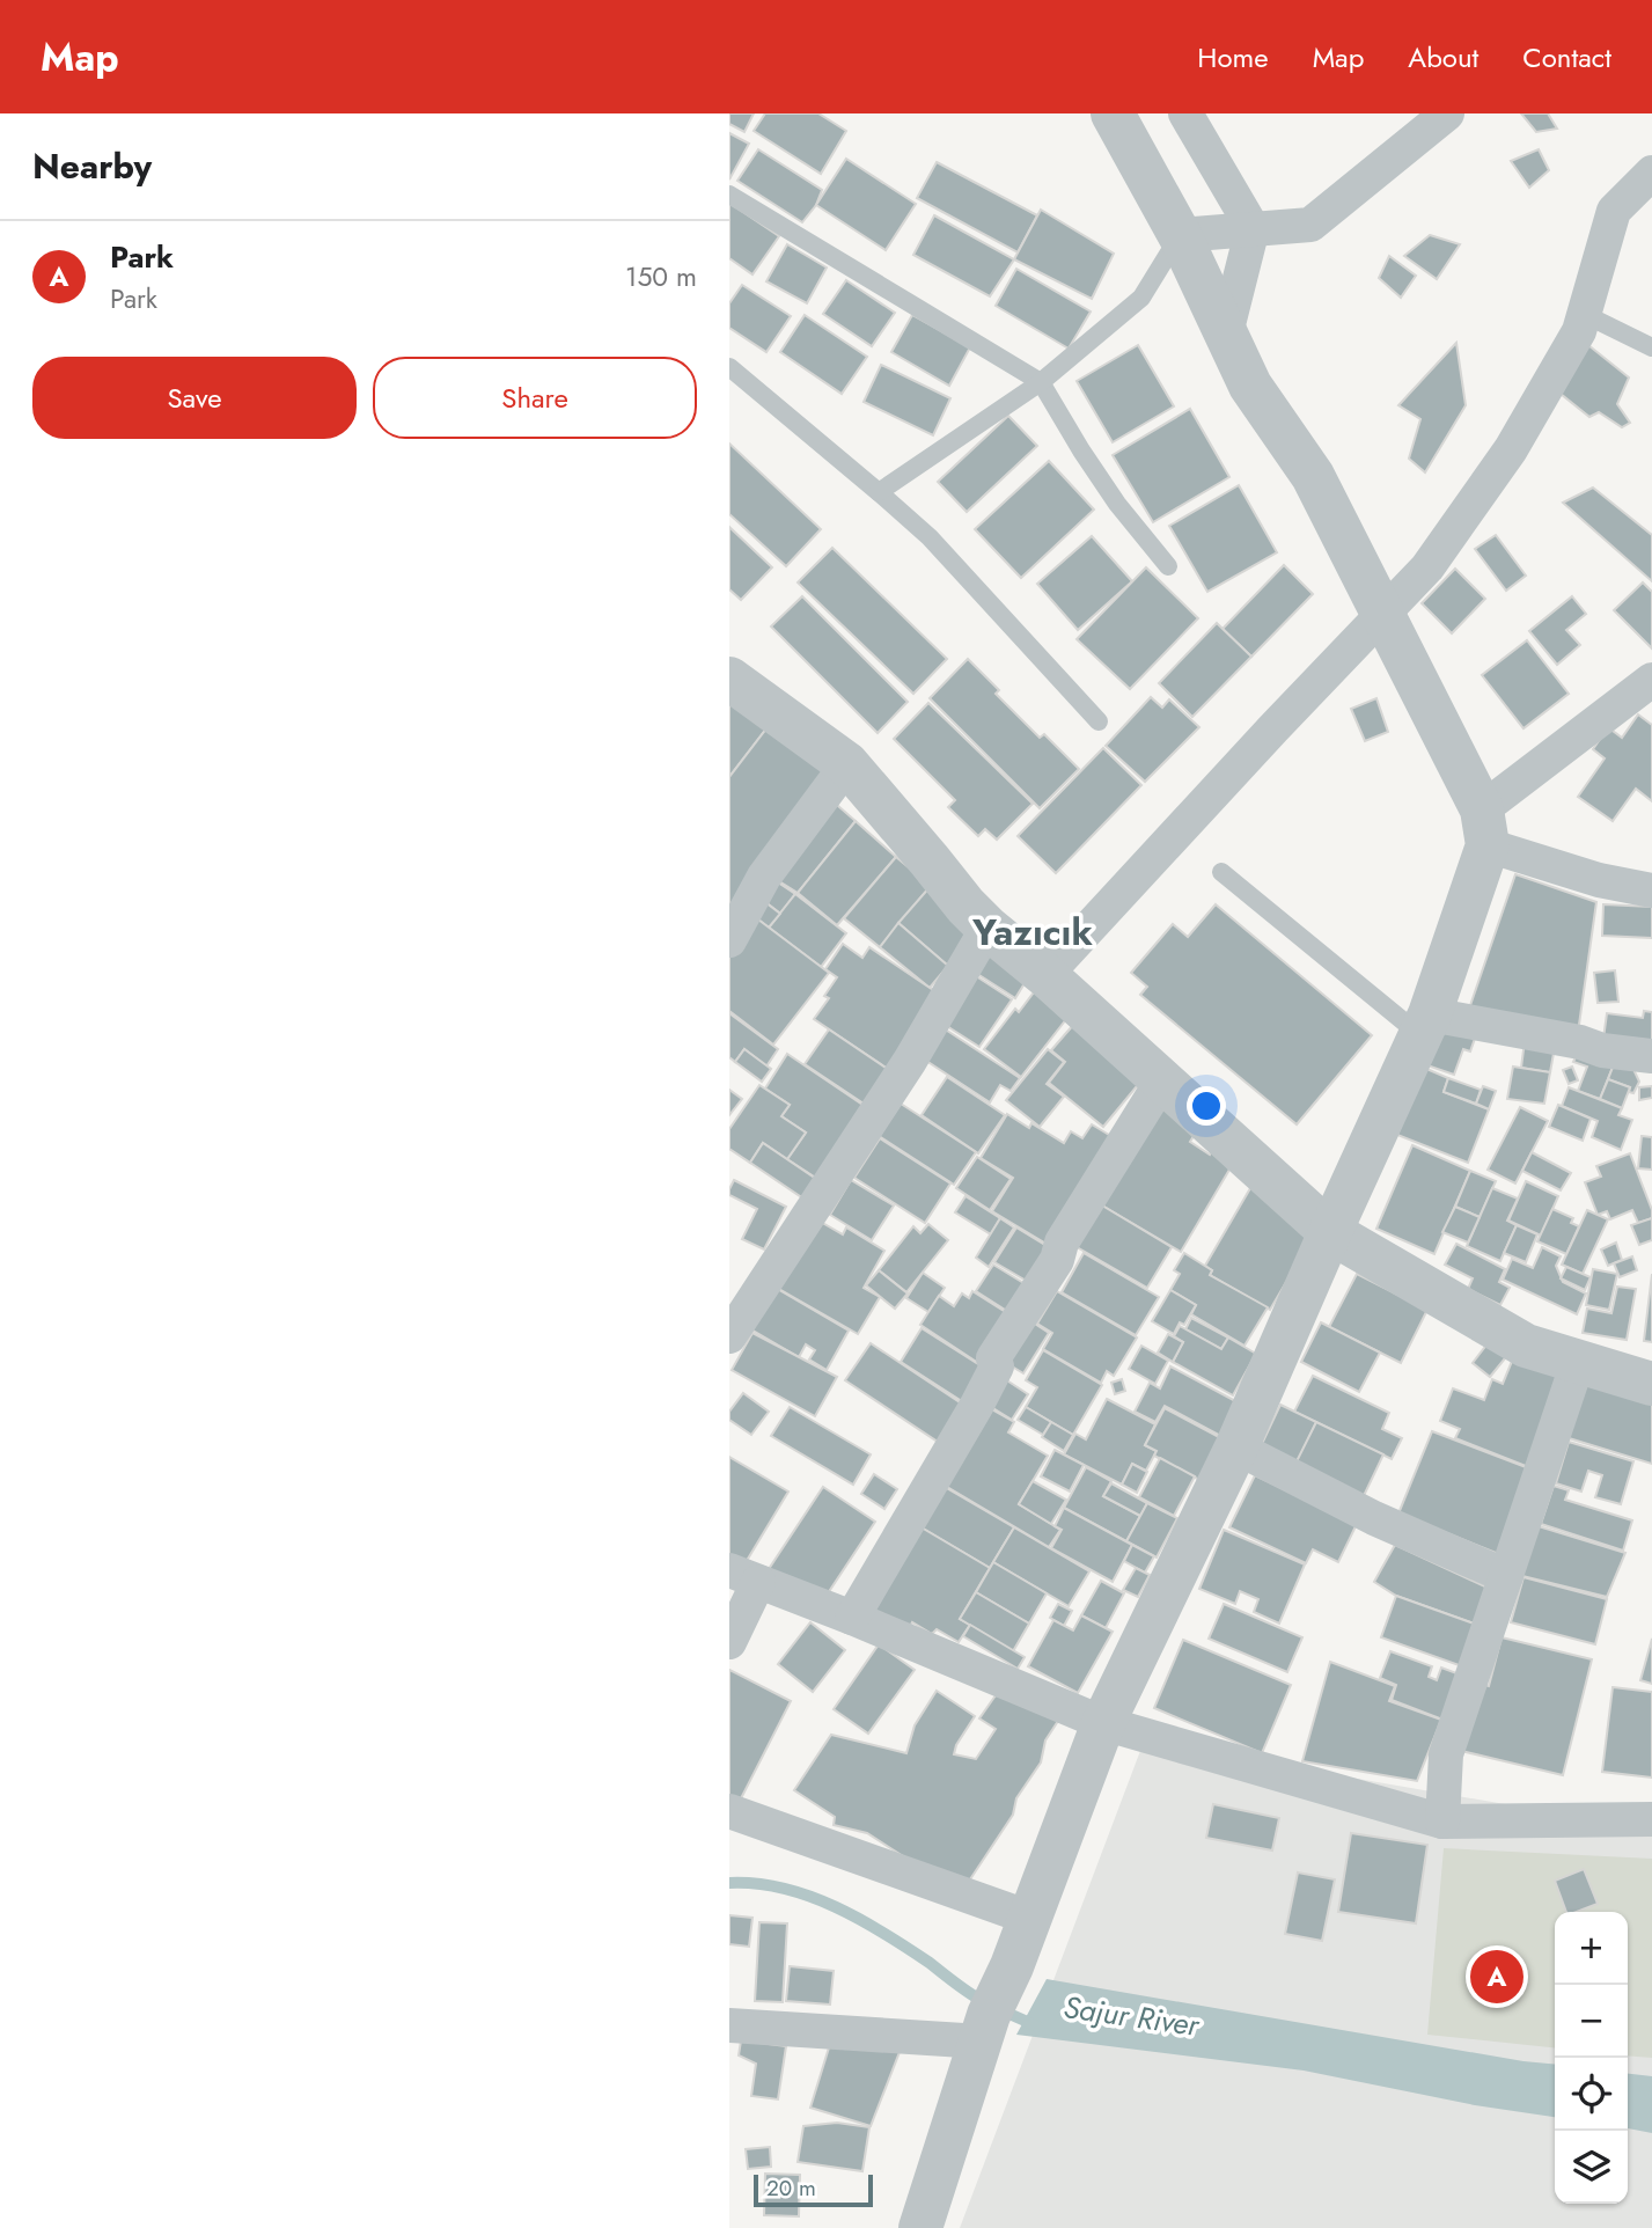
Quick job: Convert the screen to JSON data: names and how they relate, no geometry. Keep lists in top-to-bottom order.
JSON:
{
  "districts": ["Yazıcık"],
  "water": ["Sajur River"],
  "scale_bar": "20 m",
  "page": {
    "header": "Map",
    "nav": [
      "Home",
      "Map",
      "About",
      "Contact"
    ],
    "heading": "Nearby",
    "list": [
      {
        "mark": "A",
        "name": "Park",
        "note": "Park",
        "value": "150 m"
      }
    ],
    "buttons": ["Save", "Share"],
    "map_buttons": ["+", "−"],
    "pins": "A",
    "scale": "20 m"
  }
}
